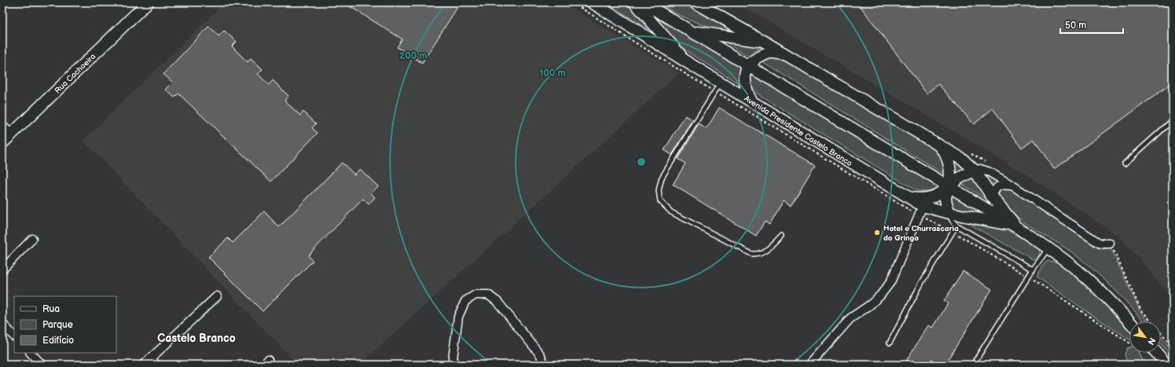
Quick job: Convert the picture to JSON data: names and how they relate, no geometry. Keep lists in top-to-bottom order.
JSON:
{
  "streets": {
    "main road": ["Rua Cachoeira", "Avenida Presidente Castelo Branco"]
  },
  "districts": ["Castelo Branco"],
  "places": ["Hotel e Churrascaria do Gringo"],
  "legend": ["Rua", "Parque", "Edifício"],
  "scale_bar": "50 m",
  "north": "bottom right",
  "rings": ["200 m", "100 m"]
}
